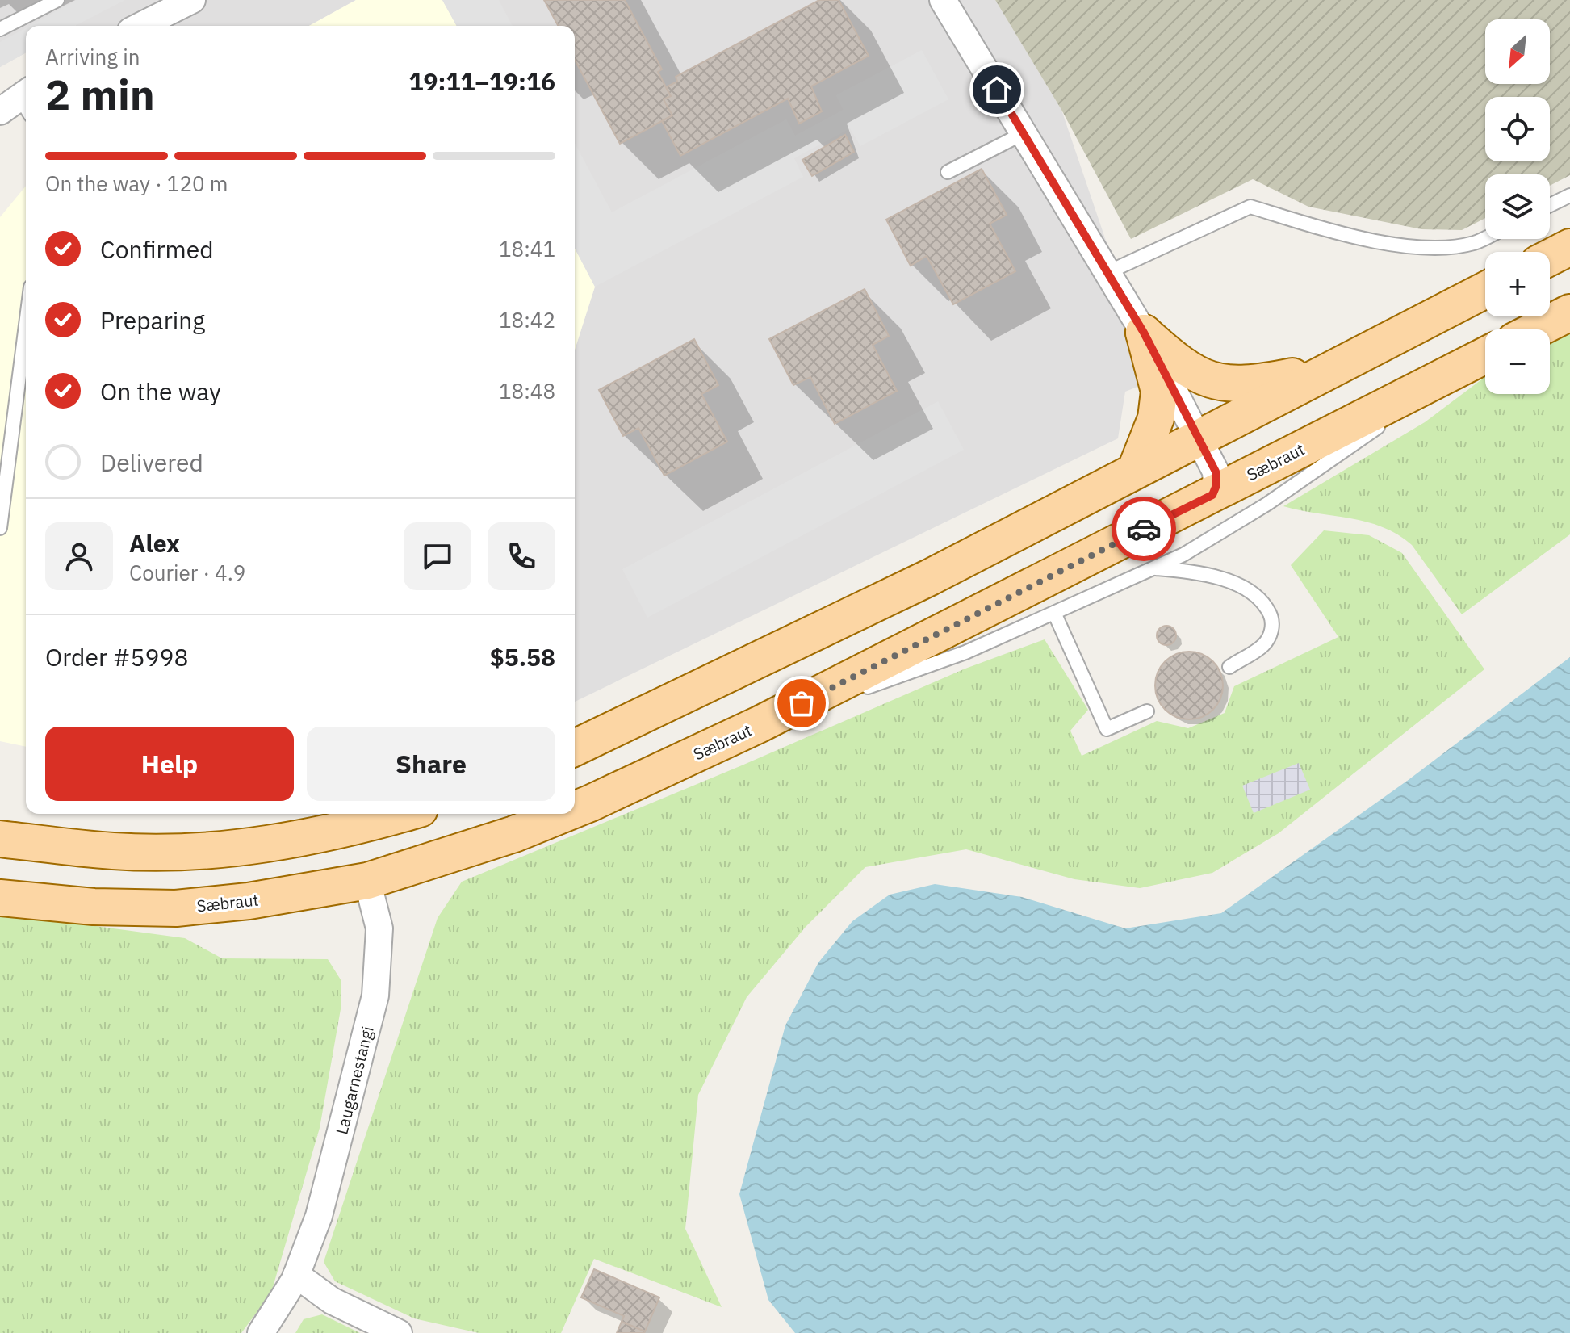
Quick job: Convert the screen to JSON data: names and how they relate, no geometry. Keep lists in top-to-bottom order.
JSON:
{
  "streets": {
    "main road": ["Sæbraut"],
    "street": ["Laugarnestangi"]
  },
  "crossings": [
    ["Sæbraut", "Laugarnestangi"]
  ],
  "north": "bottom left",
  "page": {
    "map_buttons": ["+", "−"],
    "heading": ["2 min", "Arriving in", "19:11–19:16"],
    "panel": [
      "Alex",
      "Courier · 4.9",
      "Order #5998",
      "$5.58"
    ],
    "bar": "On the way · 120 m",
    "list": [
      ["Confirmed", "18:41"],
      ["Preparing", "18:42"],
      ["On the way", "18:48"],
      "Delivered"
    ],
    "buttons": ["Help", "Share"]
  }
}
